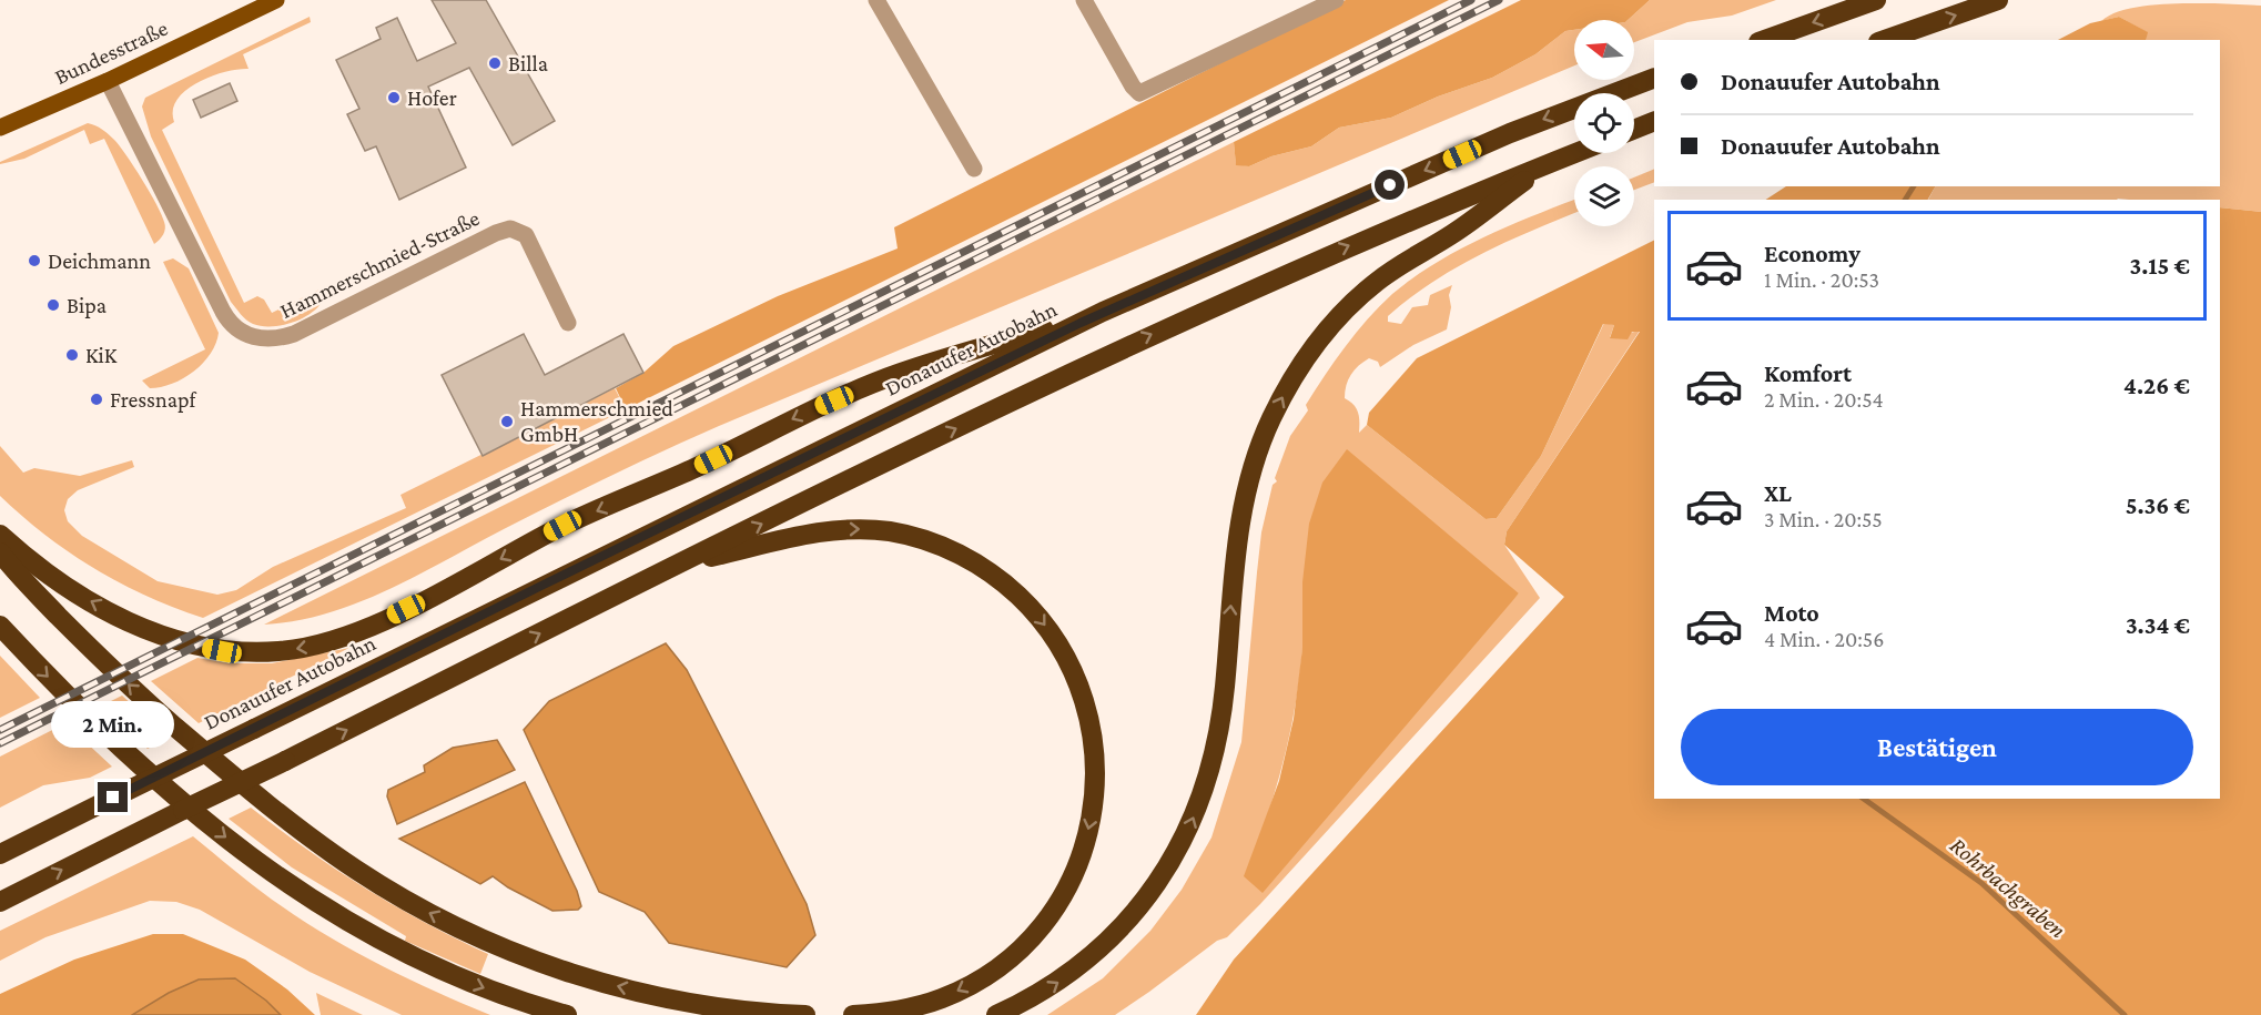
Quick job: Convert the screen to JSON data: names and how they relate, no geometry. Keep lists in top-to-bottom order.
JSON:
{
  "streets": {
    "highway": ["Donauufer Autobahn"],
    "main road": ["Bundesstraße"],
    "street": ["Hammerschmied-Straße"]
  },
  "crossings": [
    ["Bundesstraße", "Hammerschmied-Straße"]
  ],
  "water": ["Rohrbachgraben"],
  "places": [
    "Billa",
    "Hofer",
    "Deichmann",
    "Bipa",
    "KiK",
    "Fressnapf",
    "Hammerschmied GmbH"
  ],
  "north": "left",
  "page": {
    "banner": ["Donauufer Autobahn", "Donauufer Autobahn"],
    "list": [
      {
        "name": "Economy",
        "note": "1 Min. · 20:53",
        "value": "3.15 €"
      },
      {
        "name": "Komfort",
        "note": "2 Min. · 20:54",
        "value": "4.26 €"
      },
      {
        "name": "XL",
        "note": "3 Min. · 20:55",
        "value": "5.36 €"
      },
      {
        "name": "Moto",
        "note": "4 Min. · 20:56",
        "value": "3.34 €"
      }
    ],
    "buttons": "Bestätigen",
    "bubble": "2 Min."
  }
}
